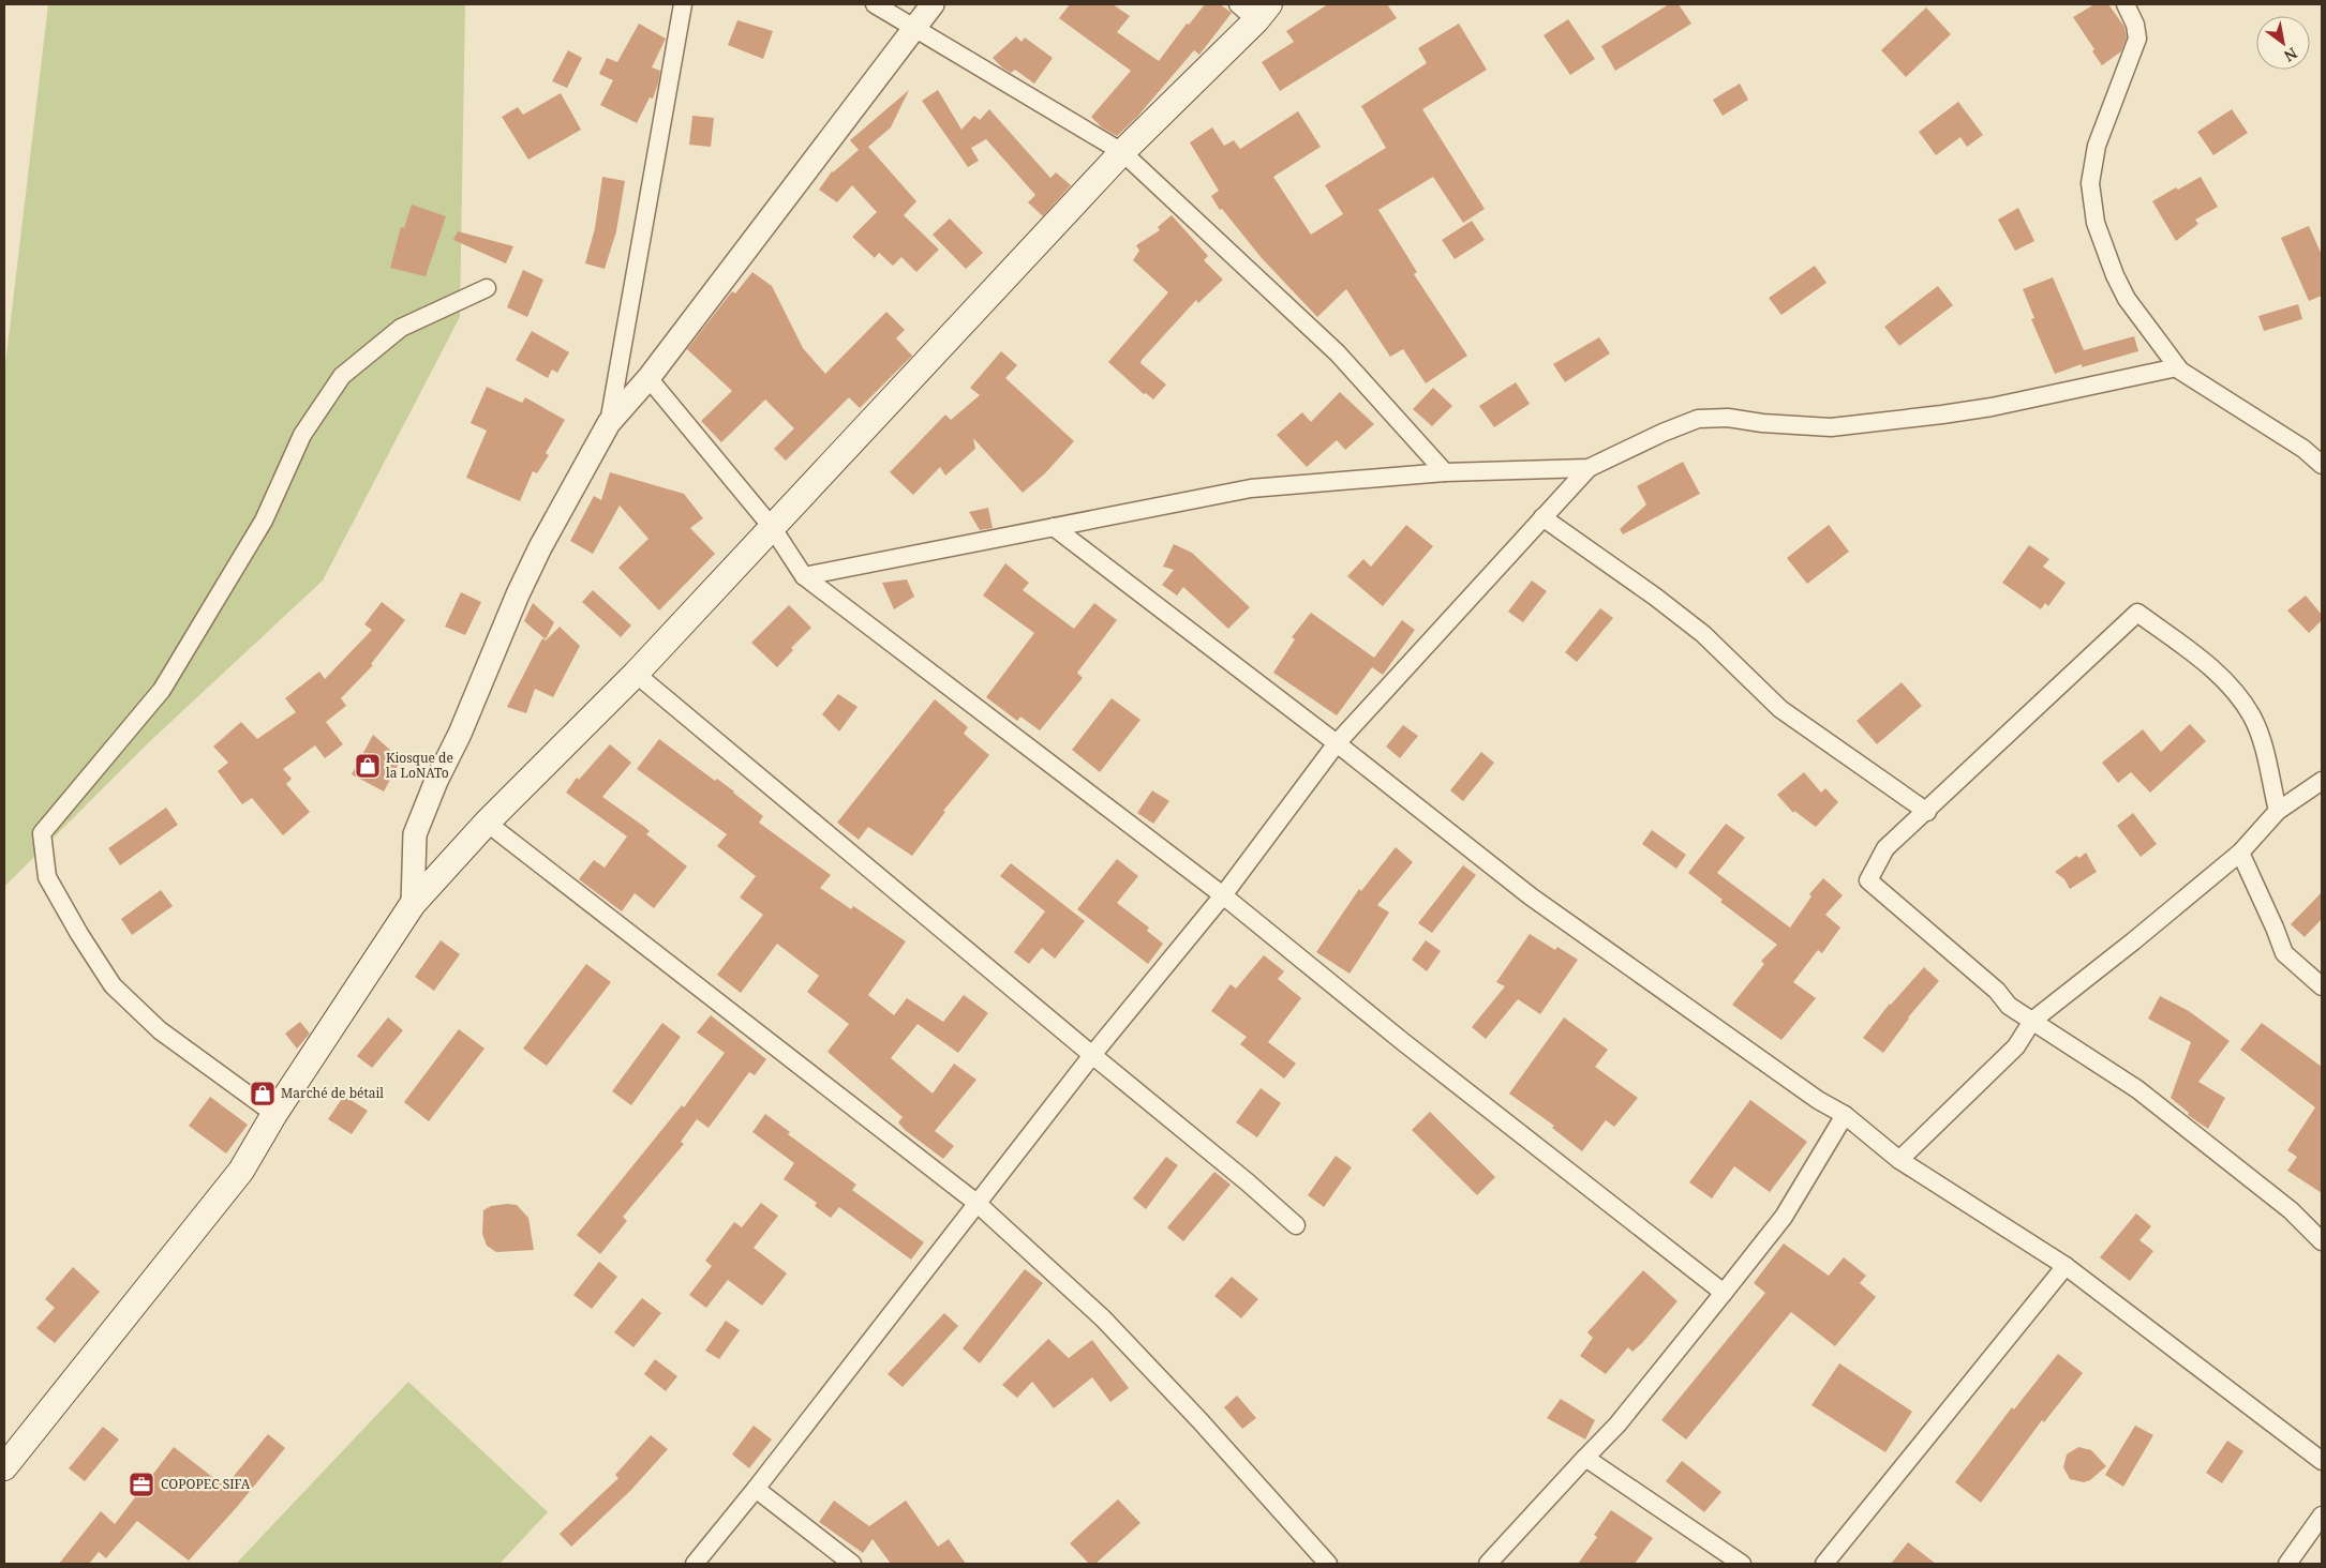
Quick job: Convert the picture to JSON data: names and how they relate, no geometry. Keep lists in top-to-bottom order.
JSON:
{
  "places": {
    "shop": ["Kiosque de la LoNATo", "Marché de bétail"],
    "office": ["COPOPEC SIFA"]
  },
  "north": "bottom right"
}
